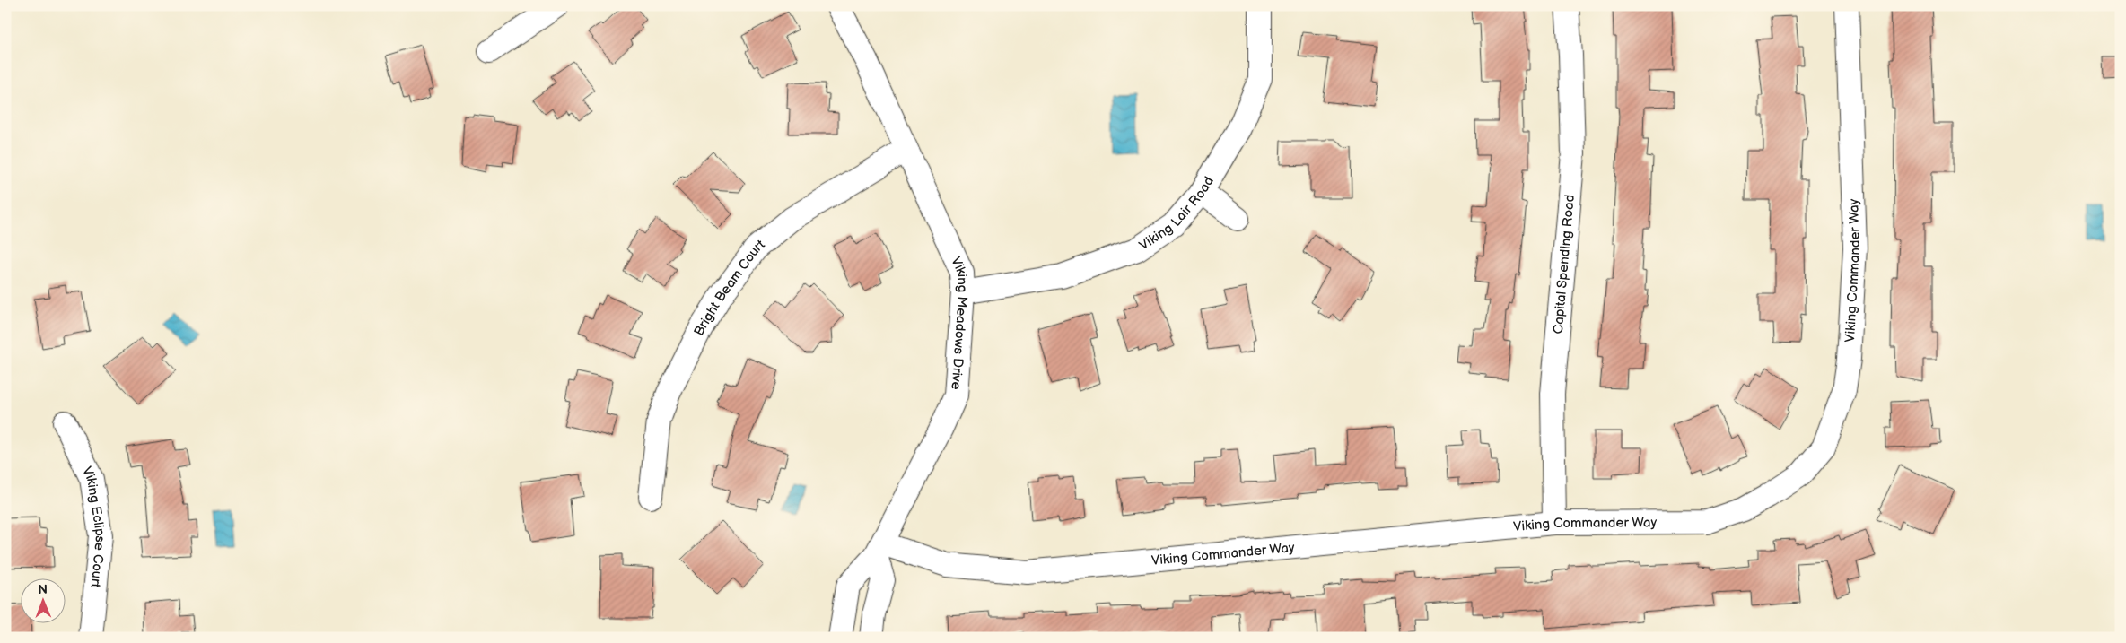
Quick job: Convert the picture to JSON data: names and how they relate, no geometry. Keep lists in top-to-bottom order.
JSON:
{
  "streets": {
    "street": [
      "Viking Lair Road",
      "Capital Spending Road",
      "Viking Commander Way",
      "Bright Beam Court",
      "Viking Meadows Drive",
      "Viking Eclipse Court"
    ]
  },
  "crossings": [
    ["Viking Lair Road", "Viking Meadows Drive"],
    ["Capital Spending Road", "Viking Commander Way"],
    ["Viking Commander Way", "Viking Meadows Drive"],
    ["Bright Beam Court", "Viking Meadows Drive"]
  ],
  "north": "top"
}
